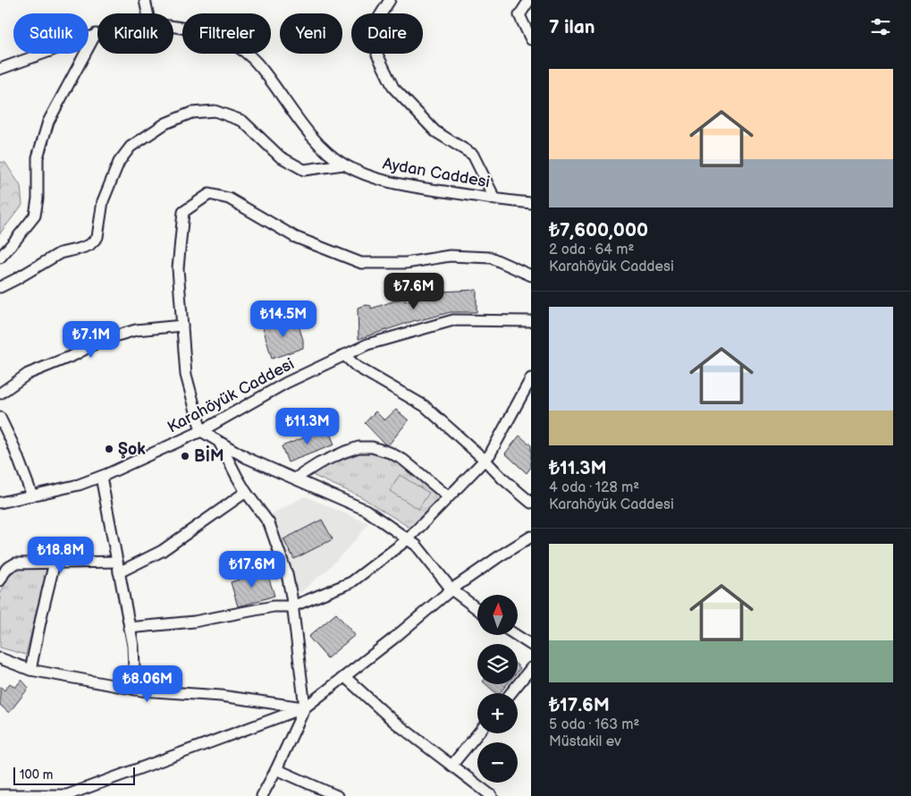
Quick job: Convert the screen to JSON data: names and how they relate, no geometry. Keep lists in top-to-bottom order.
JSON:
{
  "streets": {
    "street": ["Aydan Caddesi", "Karahöyük Caddesi"]
  },
  "places": ["Şok", "BİM"],
  "scale_bar": "100 m",
  "north": "top",
  "page": {
    "heading": "7 ilan",
    "chip": [
      "Satılık",
      "Kiralık",
      "Filtreler",
      "Yeni",
      "Daire"
    ],
    "list": [
      {
        "name": "₺7,600,000",
        "note": "2 oda · 64 m² · Karahöyük Caddesi"
      },
      {
        "name": "₺11.3M",
        "note": "4 oda · 128 m² · Karahöyük Caddesi"
      },
      {
        "name": "₺17.6M",
        "note": "5 oda · 163 m² · Müstakil ev"
      }
    ],
    "price": [
      "₺7.6M",
      "₺14.5M",
      "₺7.1M",
      "₺11.3M",
      "₺18.8M",
      "₺17.6M",
      "₺8.06M"
    ],
    "map_buttons": ["+", "−"],
    "scale": "100 m"
  }
}
